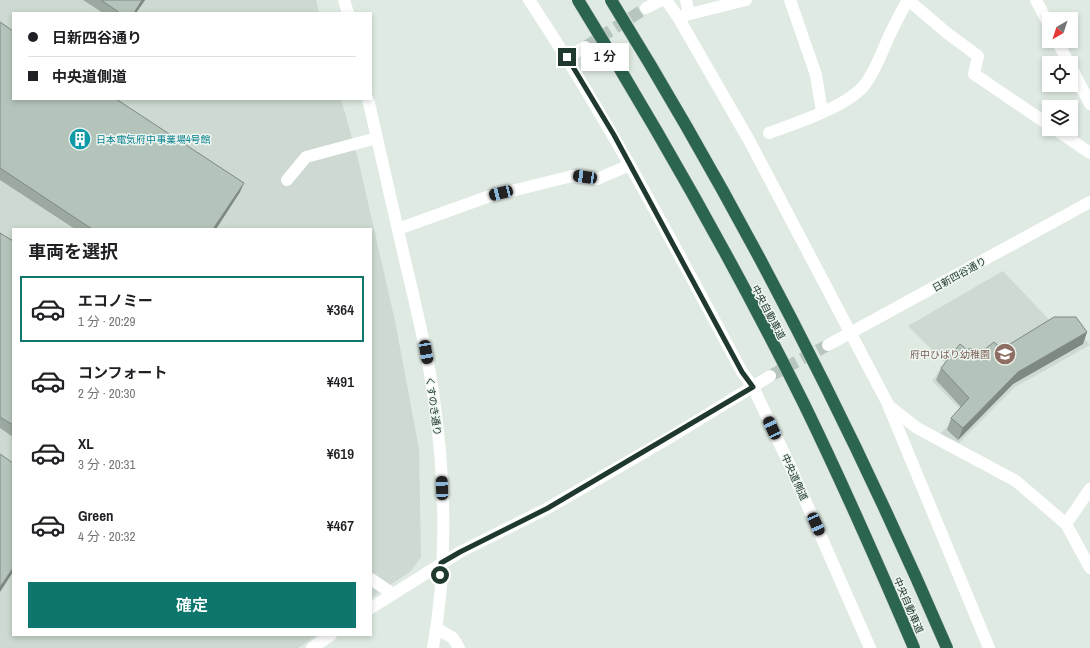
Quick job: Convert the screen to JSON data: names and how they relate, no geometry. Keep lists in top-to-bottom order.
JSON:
{
  "streets": {
    "highway": ["中央自動車道"],
    "street": ["日新四谷通り", "くすのき通り", "中央道側道"]
  },
  "places": {
    "building": ["日本電気府中事業場4号館"],
    "school or university": ["府中ひばり幼稚園"]
  },
  "north": "bottom left",
  "page": {
    "banner": ["日新四谷通り", "中央道側道"],
    "bubble": "1 分",
    "heading": "車両を選択",
    "list": [
      {
        "name": "エコノミー",
        "note": "1 分 · 20:29",
        "value": "¥364"
      },
      {
        "name": "コンフォート",
        "note": "2 分 · 20:30",
        "value": "¥491"
      },
      {
        "name": "XL",
        "note": "3 分 · 20:31",
        "value": "¥619"
      },
      {
        "name": "Green",
        "note": "4 分 · 20:32",
        "value": "¥467"
      }
    ],
    "buttons": "確定"
  }
}
